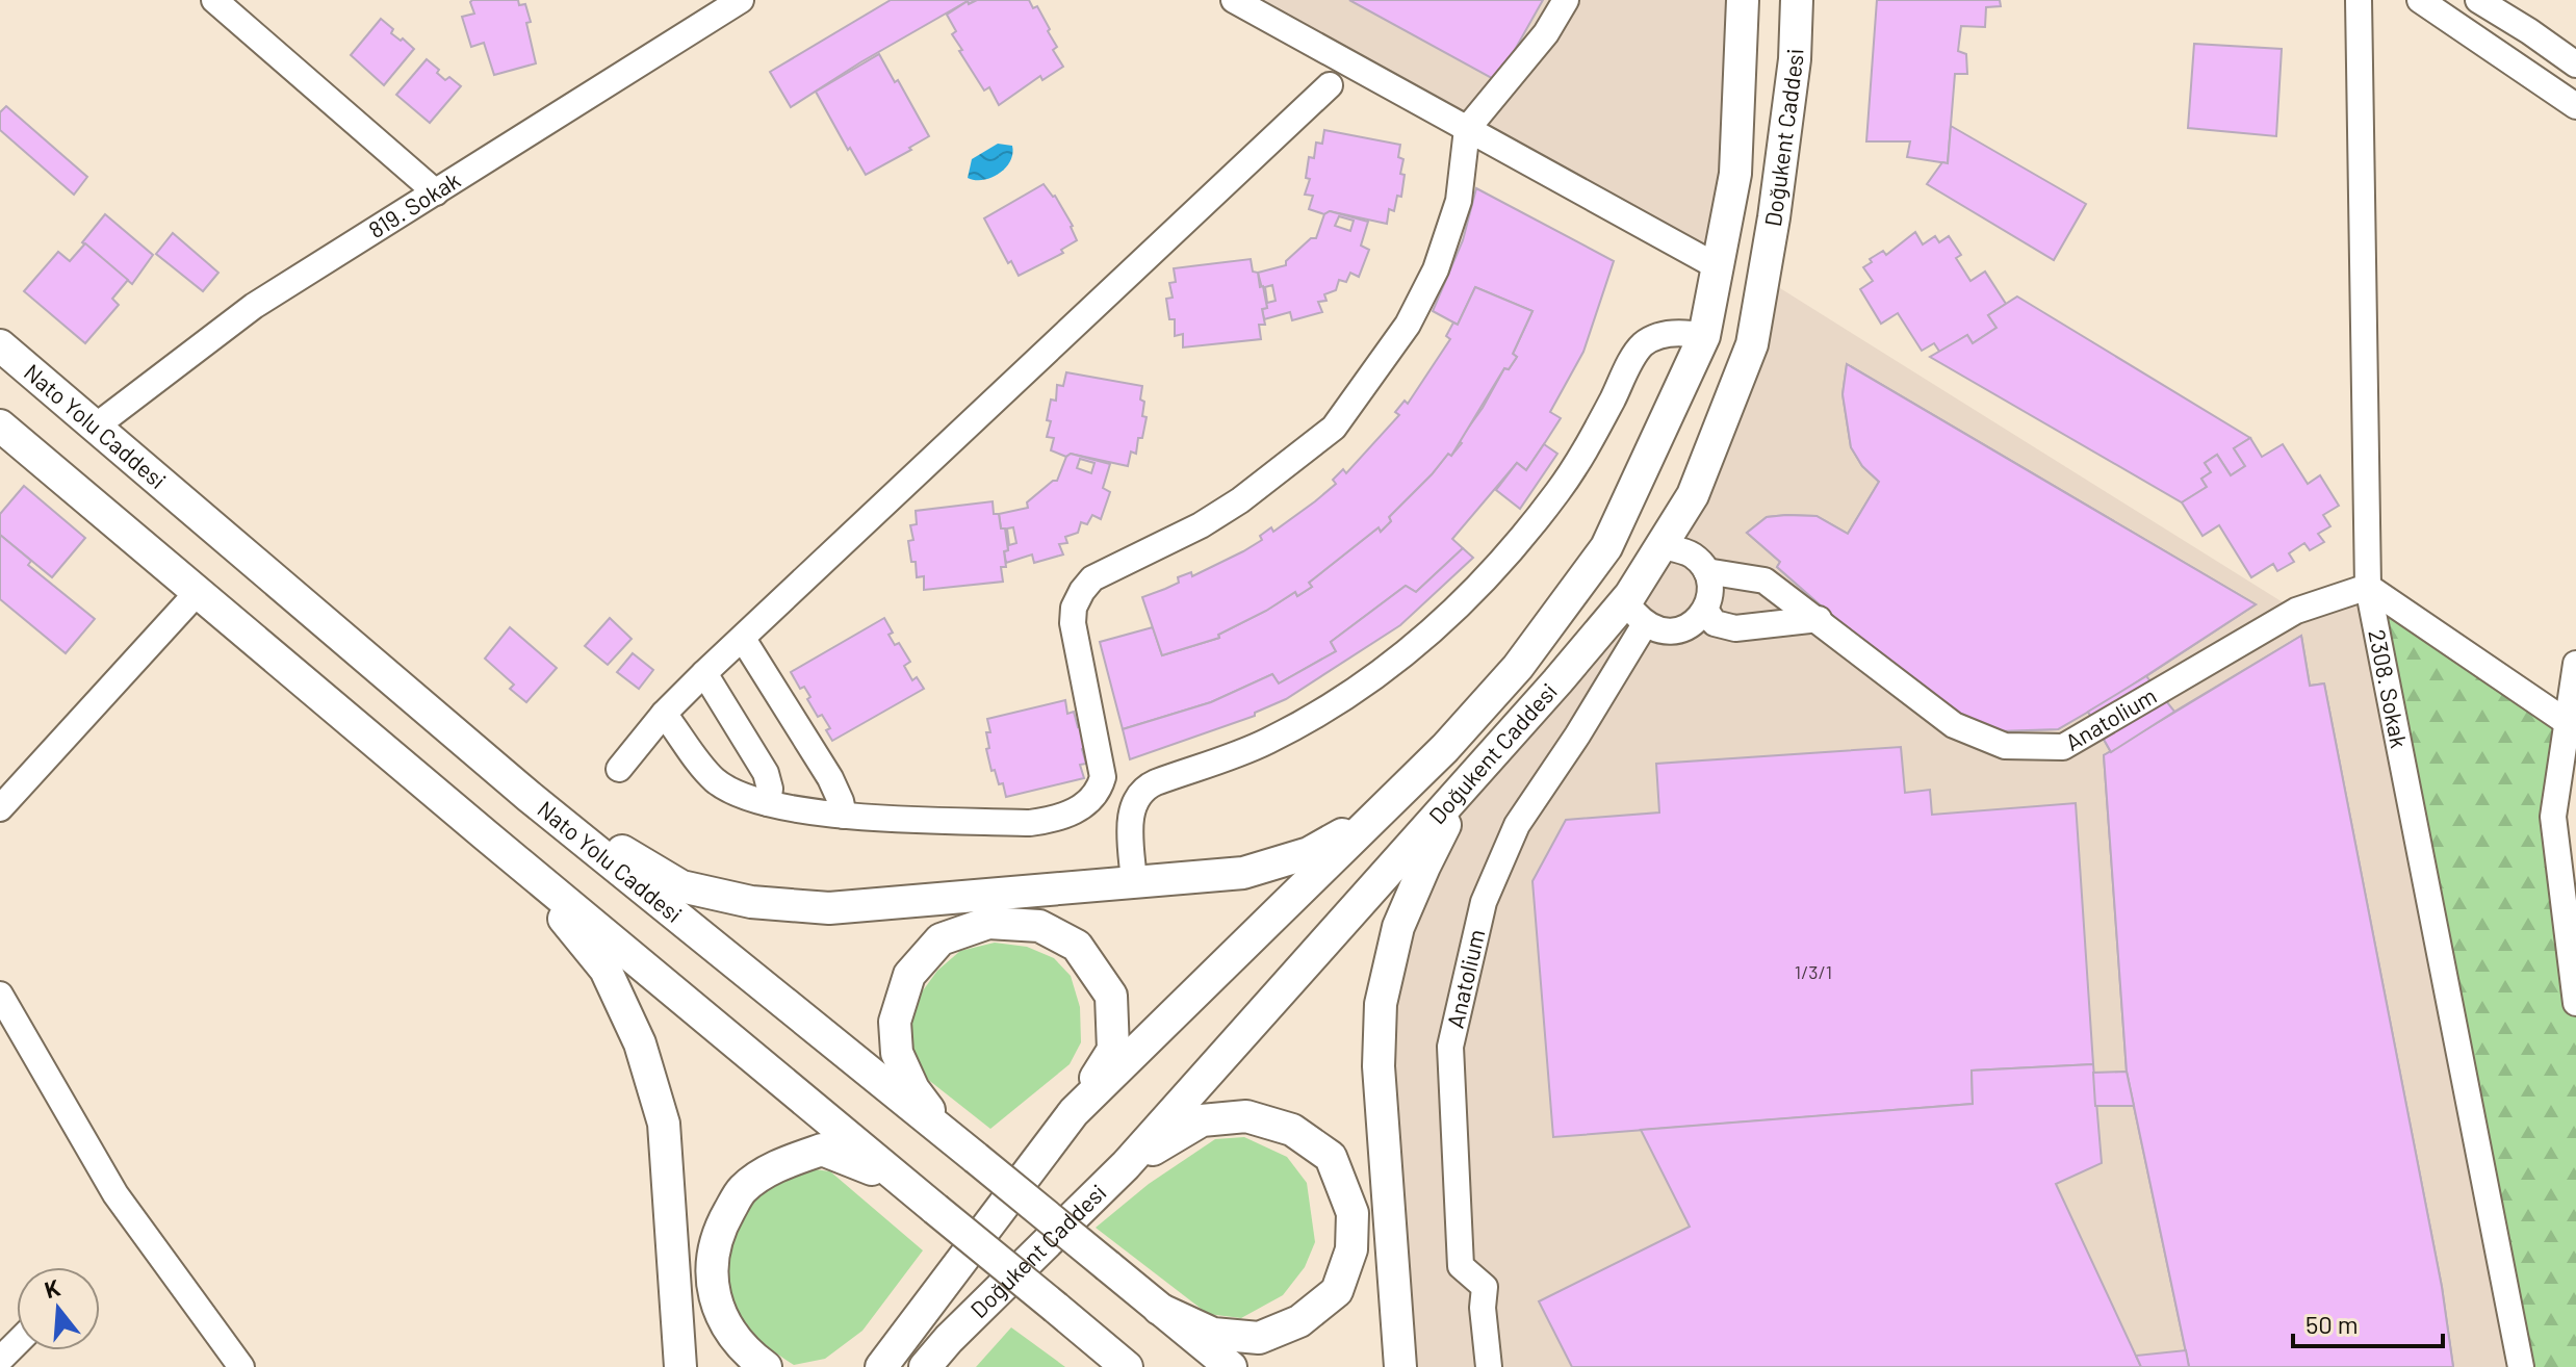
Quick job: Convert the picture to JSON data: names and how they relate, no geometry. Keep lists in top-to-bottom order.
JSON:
{
  "streets": {
    "main road": ["Doğukent Caddesi", "Nato Yolu Caddesi"],
    "street": ["819. Sokak", "2308. Sokak", "Anatolium"]
  },
  "crossings": [
    ["Doğukent Caddesi", "Anatolium"],
    ["819. Sokak", "Nato Yolu Caddesi"],
    ["2308. Sokak", "Anatolium"]
  ],
  "house_numbers": ["1/3/1"],
  "scale_bar": "50 m",
  "north": "top"
}
